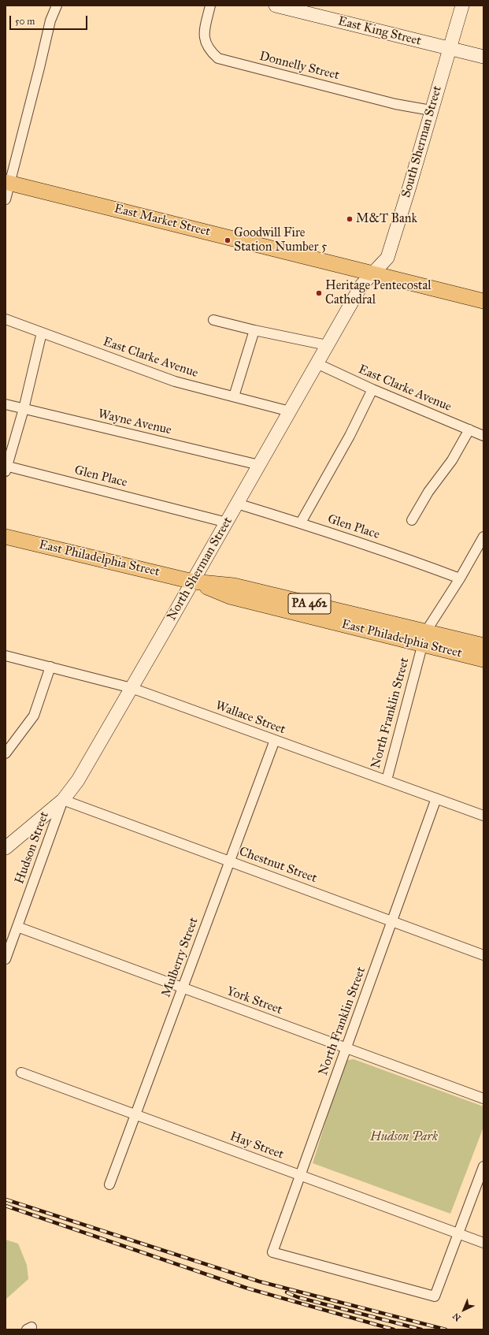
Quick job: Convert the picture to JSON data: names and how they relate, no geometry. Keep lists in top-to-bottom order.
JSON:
{
  "streets": {
    "main road": [
      "East King Street",
      "South Sherman Street",
      "East Market Street",
      "East Philadelphia Street",
      "North Sherman Street",
      "PA 462"
    ],
    "street": [
      "Donnelly Street",
      "East Clarke Avenue",
      "Wayne Avenue",
      "Glen Place",
      "North Franklin Street",
      "Wallace Street",
      "Hudson Street",
      "Chestnut Street",
      "Mulberry Street",
      "York Street",
      "Hay Street"
    ]
  },
  "crossings": [
    ["East King Street", "South Sherman Street"],
    ["Donnelly Street", "South Sherman Street"],
    ["South Sherman Street", "East Market Street"],
    ["South Sherman Street", "North Sherman Street"],
    ["East Market Street", "North Sherman Street"],
    ["East Clarke Avenue", "North Sherman Street"],
    ["Wayne Avenue", "North Sherman Street"],
    ["Glen Place", "North Sherman Street"],
    ["Glen Place", "North Franklin Street"],
    ["East Philadelphia Street", "North Sherman Street"],
    ["East Philadelphia Street", "North Franklin Street"],
    ["North Sherman Street", "Wallace Street"],
    ["North Sherman Street", "Hudson Street"],
    ["North Sherman Street", "Chestnut Street"],
    ["North Franklin Street", "Wallace Street"],
    ["North Franklin Street", "Chestnut Street"],
    ["North Franklin Street", "York Street"],
    ["North Franklin Street", "Hay Street"],
    ["Wallace Street", "Mulberry Street"],
    ["Hudson Street", "Chestnut Street"],
    ["Hudson Street", "York Street"],
    ["Chestnut Street", "Mulberry Street"],
    ["Mulberry Street", "York Street"],
    ["Mulberry Street", "Hay Street"]
  ],
  "parks": ["Hudson Park"],
  "places": ["M&T Bank", "Goodwill Fire Station Number 5", "Heritage Pentecostal Cathedral"],
  "scale_bar": "50 m",
  "north": "bottom left"
}
